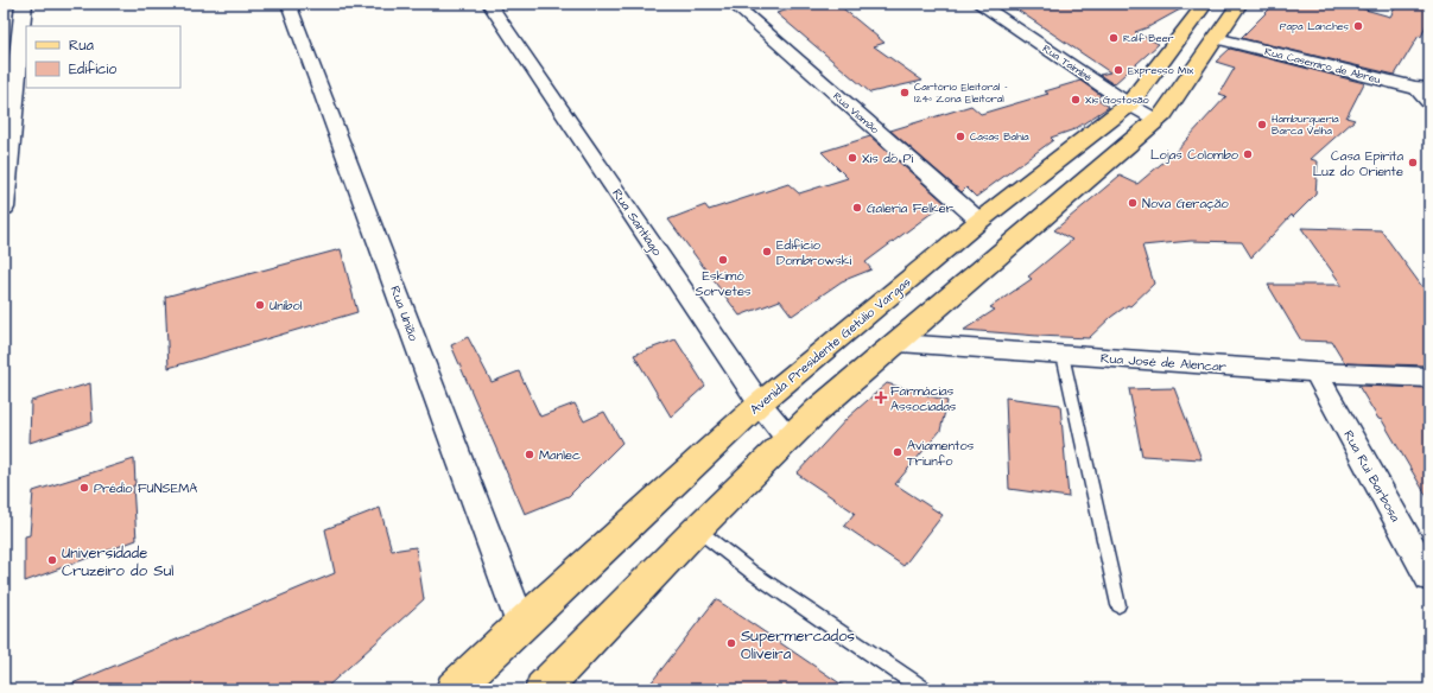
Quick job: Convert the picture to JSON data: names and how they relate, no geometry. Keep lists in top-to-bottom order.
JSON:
{
  "streets": {
    "main road": ["Avenida Presidente Getúlio Vargas"],
    "street": [
      "Rua Taimbé",
      "Rua Casemiro de Abreu",
      "Rua Viamão",
      "Rua Santiago",
      "Rua União",
      "Rua José de Alencar",
      "Rua Rui Barbosa"
    ]
  },
  "crossings": [
    ["Rua Taimbé", "Avenida Presidente Getúlio Vargas"],
    ["Rua Viamão", "Avenida Presidente Getúlio Vargas"],
    ["Rua Santiago", "Avenida Presidente Getúlio Vargas"],
    ["Rua União", "Avenida Presidente Getúlio Vargas"],
    ["Rua José de Alencar", "Rua Rui Barbosa"]
  ],
  "places": {
    "other": [
      "Papa Lanches",
      "Ralf Beer",
      "Expresso Mix",
      "Cartório Eleitoral - 124ª Zona Eleitoral",
      "Xis Gostosão",
      "Hamburgueria Barca Velha",
      "Casas Bahia",
      "Lojas Colombo",
      "Xis do Pi",
      "Casa Epirita Luz do Oriente",
      "Nova Geração",
      "Galeria Felker",
      "Edifício Dombrowski",
      "Eskimó Sorvetes",
      "Unibol",
      "Aviamentos Triunfo",
      "Manlec",
      "Prédio FUNSEMA",
      "Universidade Cruzeiro do Sul",
      "Supermercados Oliveira"
    ],
    "health": ["Farmácias Associadas"]
  },
  "legend": ["Rua", "Edifício"]
}
